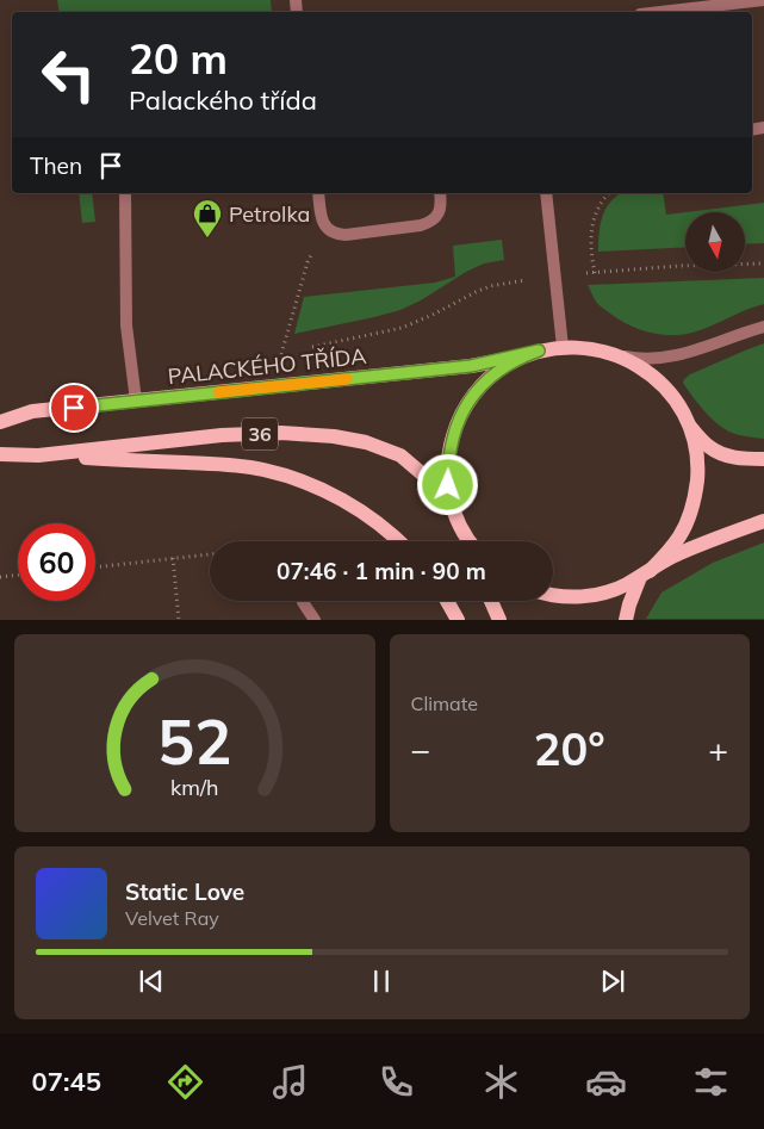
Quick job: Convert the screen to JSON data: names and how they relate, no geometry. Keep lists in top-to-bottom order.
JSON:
{
  "streets": {
    "main road": ["PALACKÉHO TŘÍDA", "36"]
  },
  "crossings": [
    ["PALACKÉHO TŘÍDA", "36"]
  ],
  "places": {
    "shop": ["Petrolka"]
  },
  "north": "bottom",
  "page": {
    "turn": ["20 m", "Palackého třída"],
    "then": "Then",
    "limit": "60",
    "trip": "07:46 · 1 min · 90 m",
    "tile": "Climate",
    "heat": ["−", "20°", "+"],
    "song": ["Static Love", "Velvet Ray"],
    "tabs": "07:45",
    "gauge": ["52", "km/h"]
  }
}
